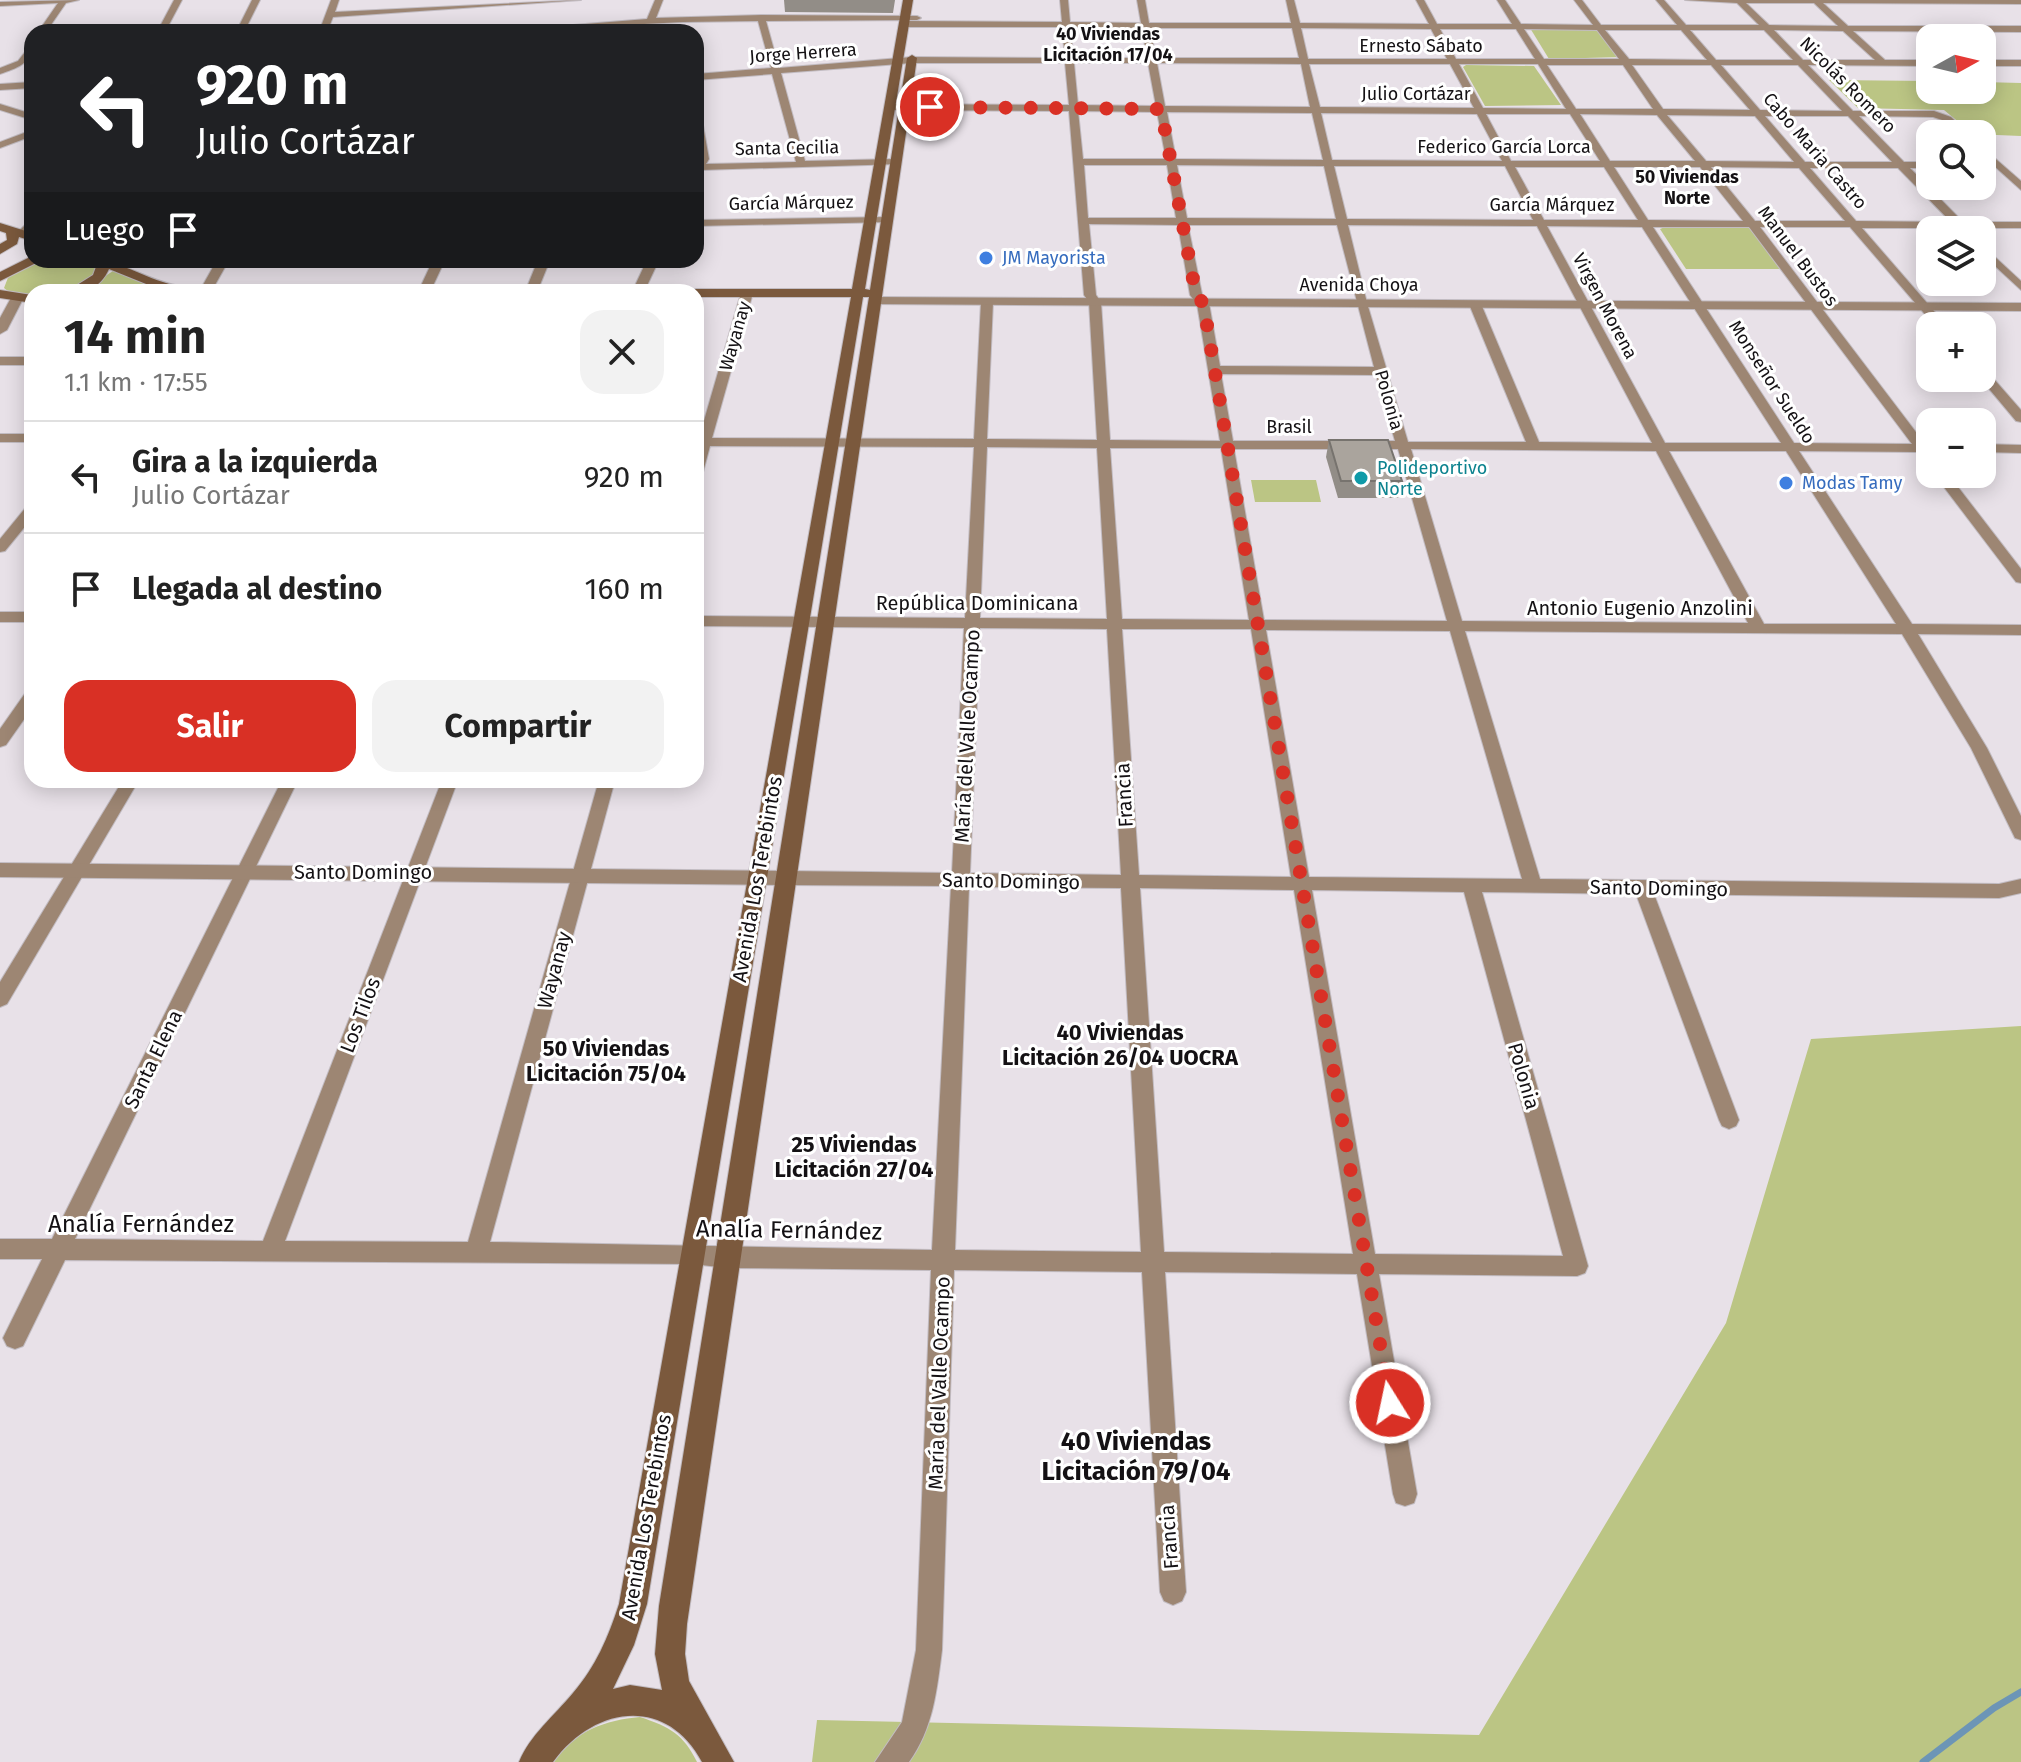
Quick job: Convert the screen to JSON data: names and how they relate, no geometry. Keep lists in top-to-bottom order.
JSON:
{
  "streets": {
    "main road": ["Avenida Choya", "Avenida Los Terebintos"],
    "street": [
      "Ernesto Sábato",
      "Jorge Herrera",
      "Nicolás Romero",
      "Julio Cortázar",
      "Federico García Lorca",
      "Santa Cecilia",
      "Cabo Maria Castro",
      "García Márquez",
      "Manuel Bustos",
      "Virgen Morena",
      "Wayanay",
      "Monseñor Sueldo",
      "Polonia",
      "Brasil",
      "República Dominicana",
      "Antonio Eugenio Anzolini",
      "María del Valle Ocampo",
      "Francia",
      "Santo Domingo",
      "Los Tilos",
      "Santa Elena",
      "Analía Fernández"
    ]
  },
  "crossings": [
    ["Ernesto Sábato", "Jorge Herrera"],
    ["Ernesto Sábato", "Nicolás Romero"],
    ["Ernesto Sábato", "Cabo Maria Castro"],
    ["Ernesto Sábato", "Manuel Bustos"],
    ["Ernesto Sábato", "Virgen Morena"],
    ["Ernesto Sábato", "Monseñor Sueldo"],
    ["Ernesto Sábato", "Polonia"],
    ["Ernesto Sábato", "Francia"],
    ["Ernesto Sábato", "Avenida Los Terebintos"],
    ["Jorge Herrera", "Avenida Los Terebintos"],
    ["Nicolás Romero", "Julio Cortázar"],
    ["Nicolás Romero", "Federico García Lorca"],
    ["Julio Cortázar", "Cabo Maria Castro"],
    ["Julio Cortázar", "Manuel Bustos"],
    ["Julio Cortázar", "Virgen Morena"],
    ["Julio Cortázar", "Monseñor Sueldo"],
    ["Julio Cortázar", "Polonia"],
    ["Julio Cortázar", "Francia"],
    ["Julio Cortázar", "Avenida Los Terebintos"],
    ["Federico García Lorca", "Cabo Maria Castro"],
    ["Federico García Lorca", "Manuel Bustos"],
    ["Federico García Lorca", "Virgen Morena"],
    ["Federico García Lorca", "Monseñor Sueldo"],
    ["Federico García Lorca", "Polonia"],
    ["Federico García Lorca", "Francia"],
    ["Santa Cecilia", "Avenida Los Terebintos"],
    ["Cabo Maria Castro", "García Márquez"],
    ["Cabo Maria Castro", "Avenida Choya"],
    ["García Márquez", "Manuel Bustos"],
    ["García Márquez", "Virgen Morena"],
    ["García Márquez", "Monseñor Sueldo"],
    ["García Márquez", "Polonia"],
    ["García Márquez", "Francia"],
    ["García Márquez", "Avenida Los Terebintos"],
    ["Manuel Bustos", "Avenida Choya"],
    ["Avenida Choya", "Virgen Morena"],
    ["Avenida Choya", "Wayanay"],
    ["Avenida Choya", "Monseñor Sueldo"],
    ["Avenida Choya", "Polonia"],
    ["Avenida Choya", "María del Valle Ocampo"],
    ["Avenida Choya", "Francia"],
    ["Avenida Choya", "Avenida Los Terebintos"],
    ["Virgen Morena", "Brasil"],
    ["Virgen Morena", "Antonio Eugenio Anzolini"],
    ["Wayanay", "Santo Domingo"],
    ["Wayanay", "Analía Fernández"],
    ["Monseñor Sueldo", "Brasil"],
    ["Monseñor Sueldo", "Antonio Eugenio Anzolini"],
    ["Polonia", "Brasil"],
    ["Polonia", "Antonio Eugenio Anzolini"],
    ["Polonia", "Santo Domingo"],
    ["Polonia", "Analía Fernández"],
    ["Brasil", "María del Valle Ocampo"],
    ["Brasil", "Francia"],
    ["Brasil", "Avenida Los Terebintos"],
    ["República Dominicana", "Antonio Eugenio Anzolini"],
    ["República Dominicana", "María del Valle Ocampo"],
    ["República Dominicana", "Francia"],
    ["República Dominicana", "Avenida Los Terebintos"],
    ["María del Valle Ocampo", "Santo Domingo"],
    ["María del Valle Ocampo", "Analía Fernández"],
    ["Francia", "Santo Domingo"],
    ["Francia", "Analía Fernández"],
    ["Santo Domingo", "Avenida Los Terebintos"],
    ["Santo Domingo", "Los Tilos"],
    ["Santo Domingo", "Santa Elena"],
    ["Avenida Los Terebintos", "Analía Fernández"],
    ["Los Tilos", "Analía Fernández"],
    ["Santa Elena", "Analía Fernández"]
  ],
  "districts": [
    "40 Viviendas Licitación 17/04",
    "50 Viviendas Norte",
    "40 Viviendas Licitación 26/04 UOCRA",
    "50 Viviendas Licitación 75/04",
    "25 Viviendas Licitación 27/04",
    "40 Viviendas Licitación 79/04"
  ],
  "places": ["JM Mayorista", "Polideportivo Norte", "Modas Tamy"],
  "north": "right",
  "page": {
    "map_buttons": ["+", "−"],
    "turn": ["920 m", "Julio Cortázar"],
    "then": "Luego",
    "heading": ["14 min", "1.1 km · 17:55"],
    "list": [
      {
        "name": "Gira a la izquierda",
        "note": "Julio Cortázar",
        "value": "920 m"
      },
      {
        "name": "Llegada al destino",
        "value": "160 m"
      }
    ],
    "buttons": ["Salir", "Compartir"]
  }
}
